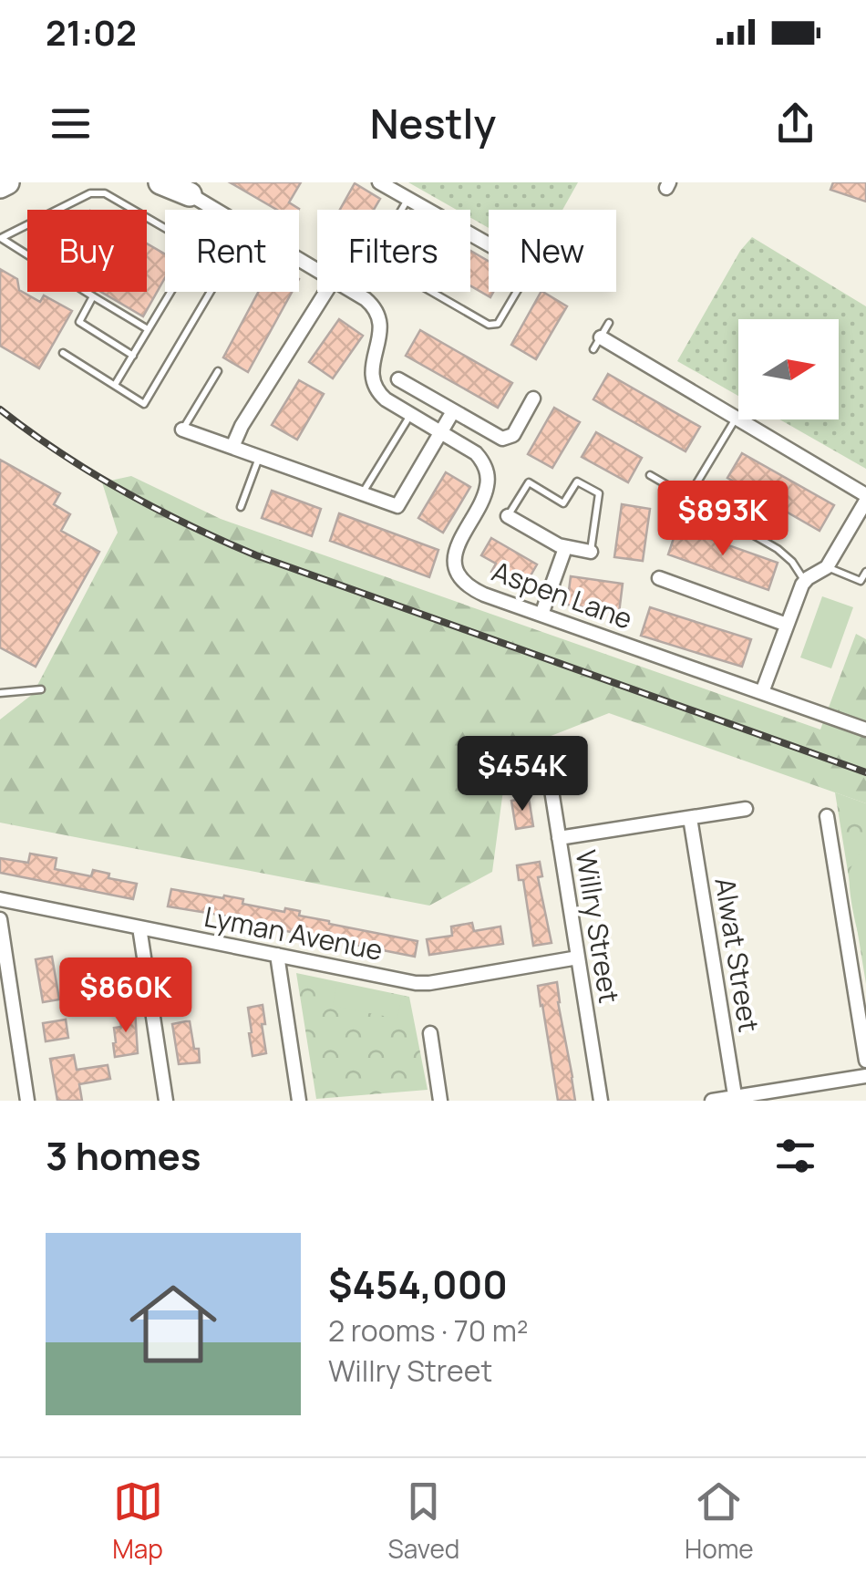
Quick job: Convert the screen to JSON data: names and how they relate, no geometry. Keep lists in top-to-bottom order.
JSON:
{
  "streets": {
    "street": [
      "Aspen Lane",
      "Willry Street",
      "Lyman Avenue",
      "Alwat Street"
    ]
  },
  "crossings": [
    ["Willry Street", "Lyman Avenue"]
  ],
  "north": "right",
  "page": {
    "status": "21:02",
    "header": "Nestly",
    "chip": [
      "Buy",
      "Rent",
      "Filters",
      "New"
    ],
    "price": ["$893K", "$454K", "$860K"],
    "heading": "3 homes",
    "list": [
      {
        "name": "$454,000",
        "note": "2 rooms · 70 m² · Willry Street"
      }
    ],
    "tabs": ["Map", "Saved", "Home"]
  }
}
